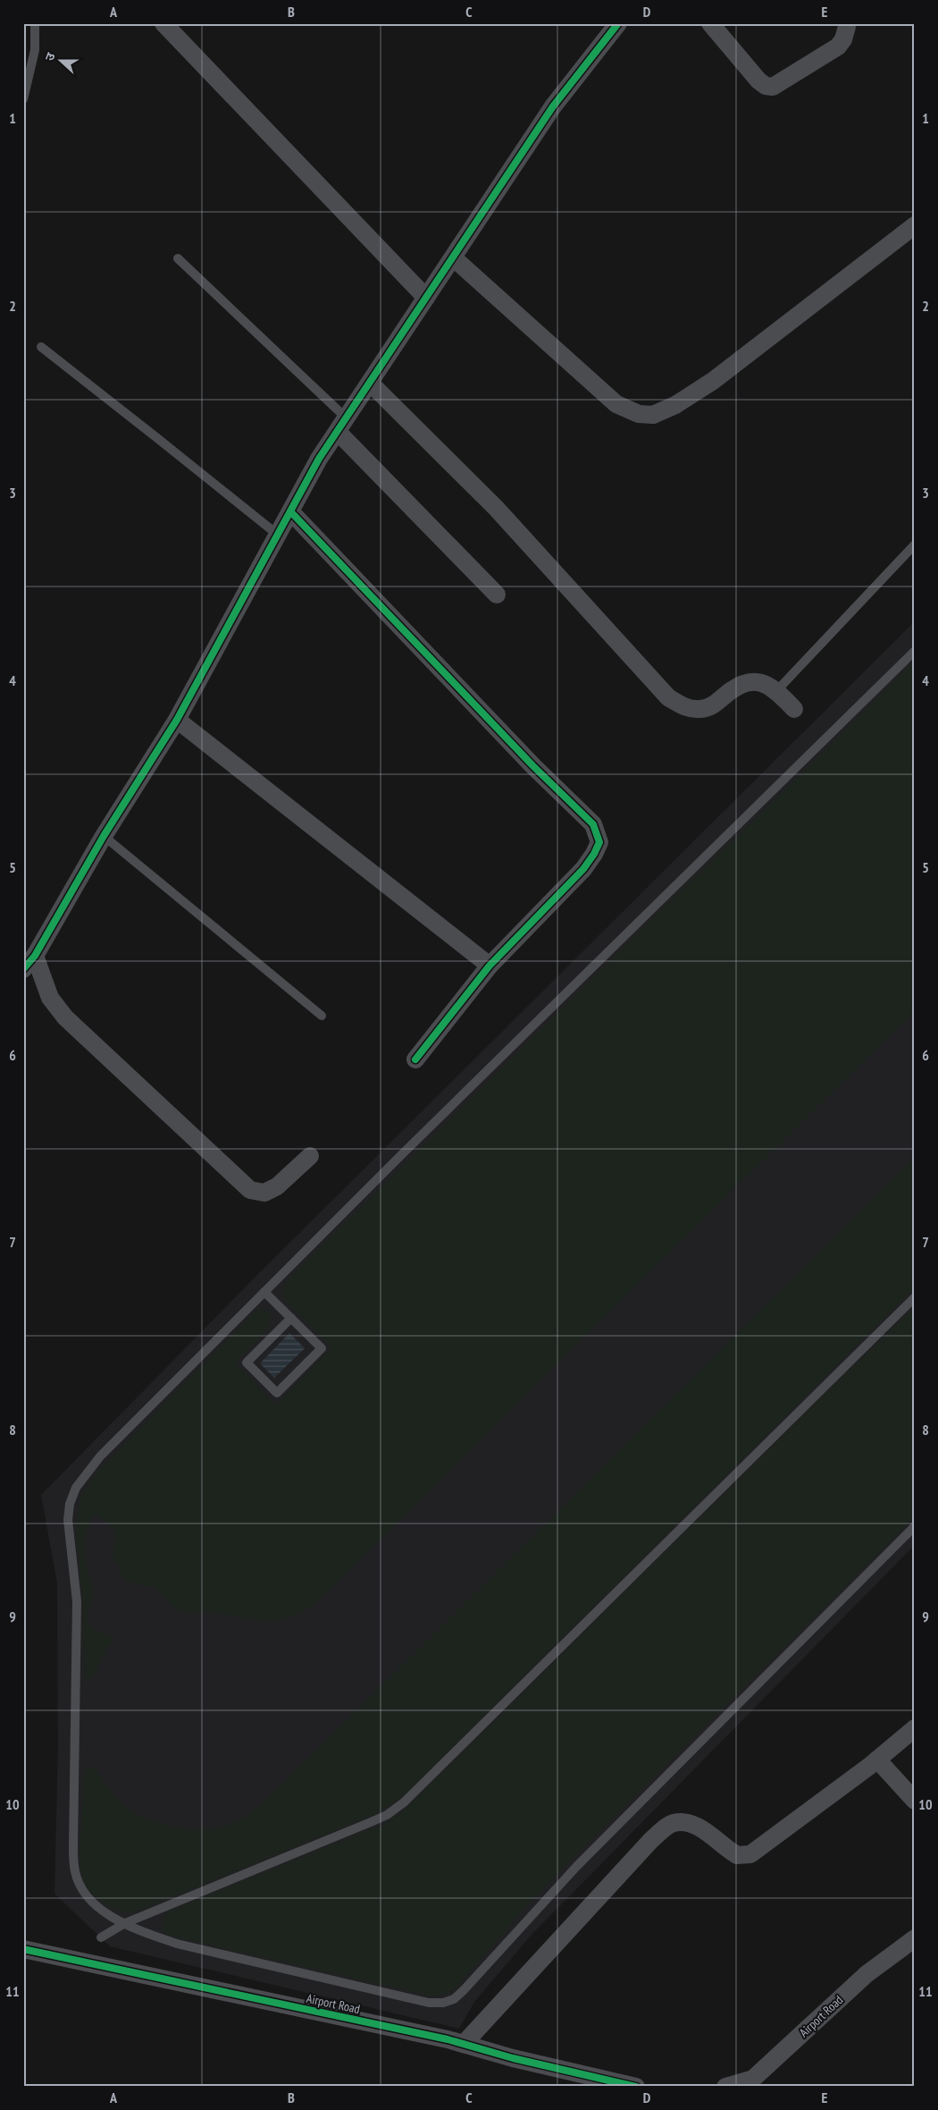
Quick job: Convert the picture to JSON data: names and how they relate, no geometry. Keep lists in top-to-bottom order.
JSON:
{
  "streets": {
    "street": ["Airport Road"]
  },
  "north": "left",
  "grid": {
    "columns": [
      "A",
      "B",
      "C",
      "D",
      "E"
    ],
    "rows": [
      "1",
      "2",
      "3",
      "4",
      "5",
      "6",
      "7",
      "8",
      "9",
      "10",
      "11"
    ]
  }
}
